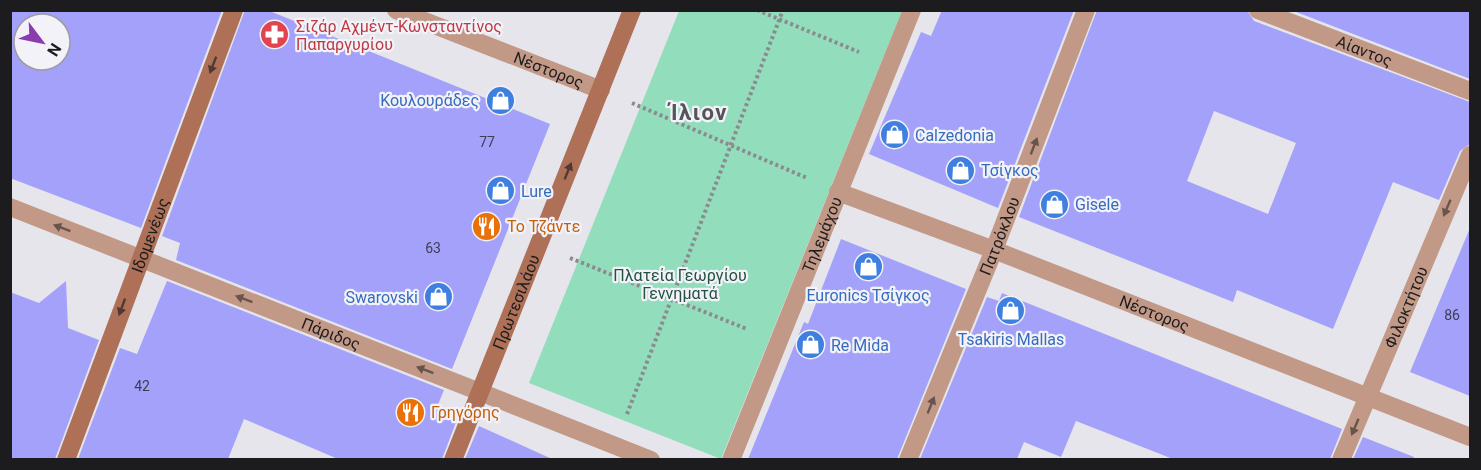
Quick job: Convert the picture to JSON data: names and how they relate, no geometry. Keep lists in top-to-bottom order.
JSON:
{
  "streets": {
    "main road": ["Ιδομενέως", "Πρωτεσιλάου"],
    "street": [
      "Αίαντος",
      "Νέστορος",
      "Τηλεμάχου",
      "Πατρόκλου",
      "Φιλοκτήτου",
      "Πάριδος"
    ]
  },
  "crossings": [
    ["Νέστορος", "Τηλεμάχου"],
    ["Νέστορος", "Πατρόκλου"],
    ["Νέστορος", "Πρωτεσιλάου"],
    ["Νέστορος", "Φιλοκτήτου"],
    ["Ιδομενέως", "Πάριδος"],
    ["Πρωτεσιλάου", "Πάριδος"]
  ],
  "one_way": [
    "Ιδομενέως",
    "Πατρόκλου",
    "Φιλοκτήτου",
    "Πάριδος"
  ],
  "districts": ["Ίλιον"],
  "parks": ["Πλατεία Γεωργίου Γεννηματά"],
  "places": {
    "pharmacy": ["Σιζάρ Αχμέντ-Κωνσταντίνος Παπαργυρίου"],
    "shop": [
      "Κουλουράδες",
      "Calzedonia",
      "Τσίγκος",
      "Lure",
      "Gisele",
      "Euronics Τσίγκος",
      "Swarovski",
      "Tsakiris Mallas",
      "Re Mida"
    ],
    "restaurant": ["Το Τζάντε", "Γρηγόρης"]
  },
  "house_numbers": [
    "77",
    "63",
    "86",
    "42"
  ],
  "north": "bottom right"
}
